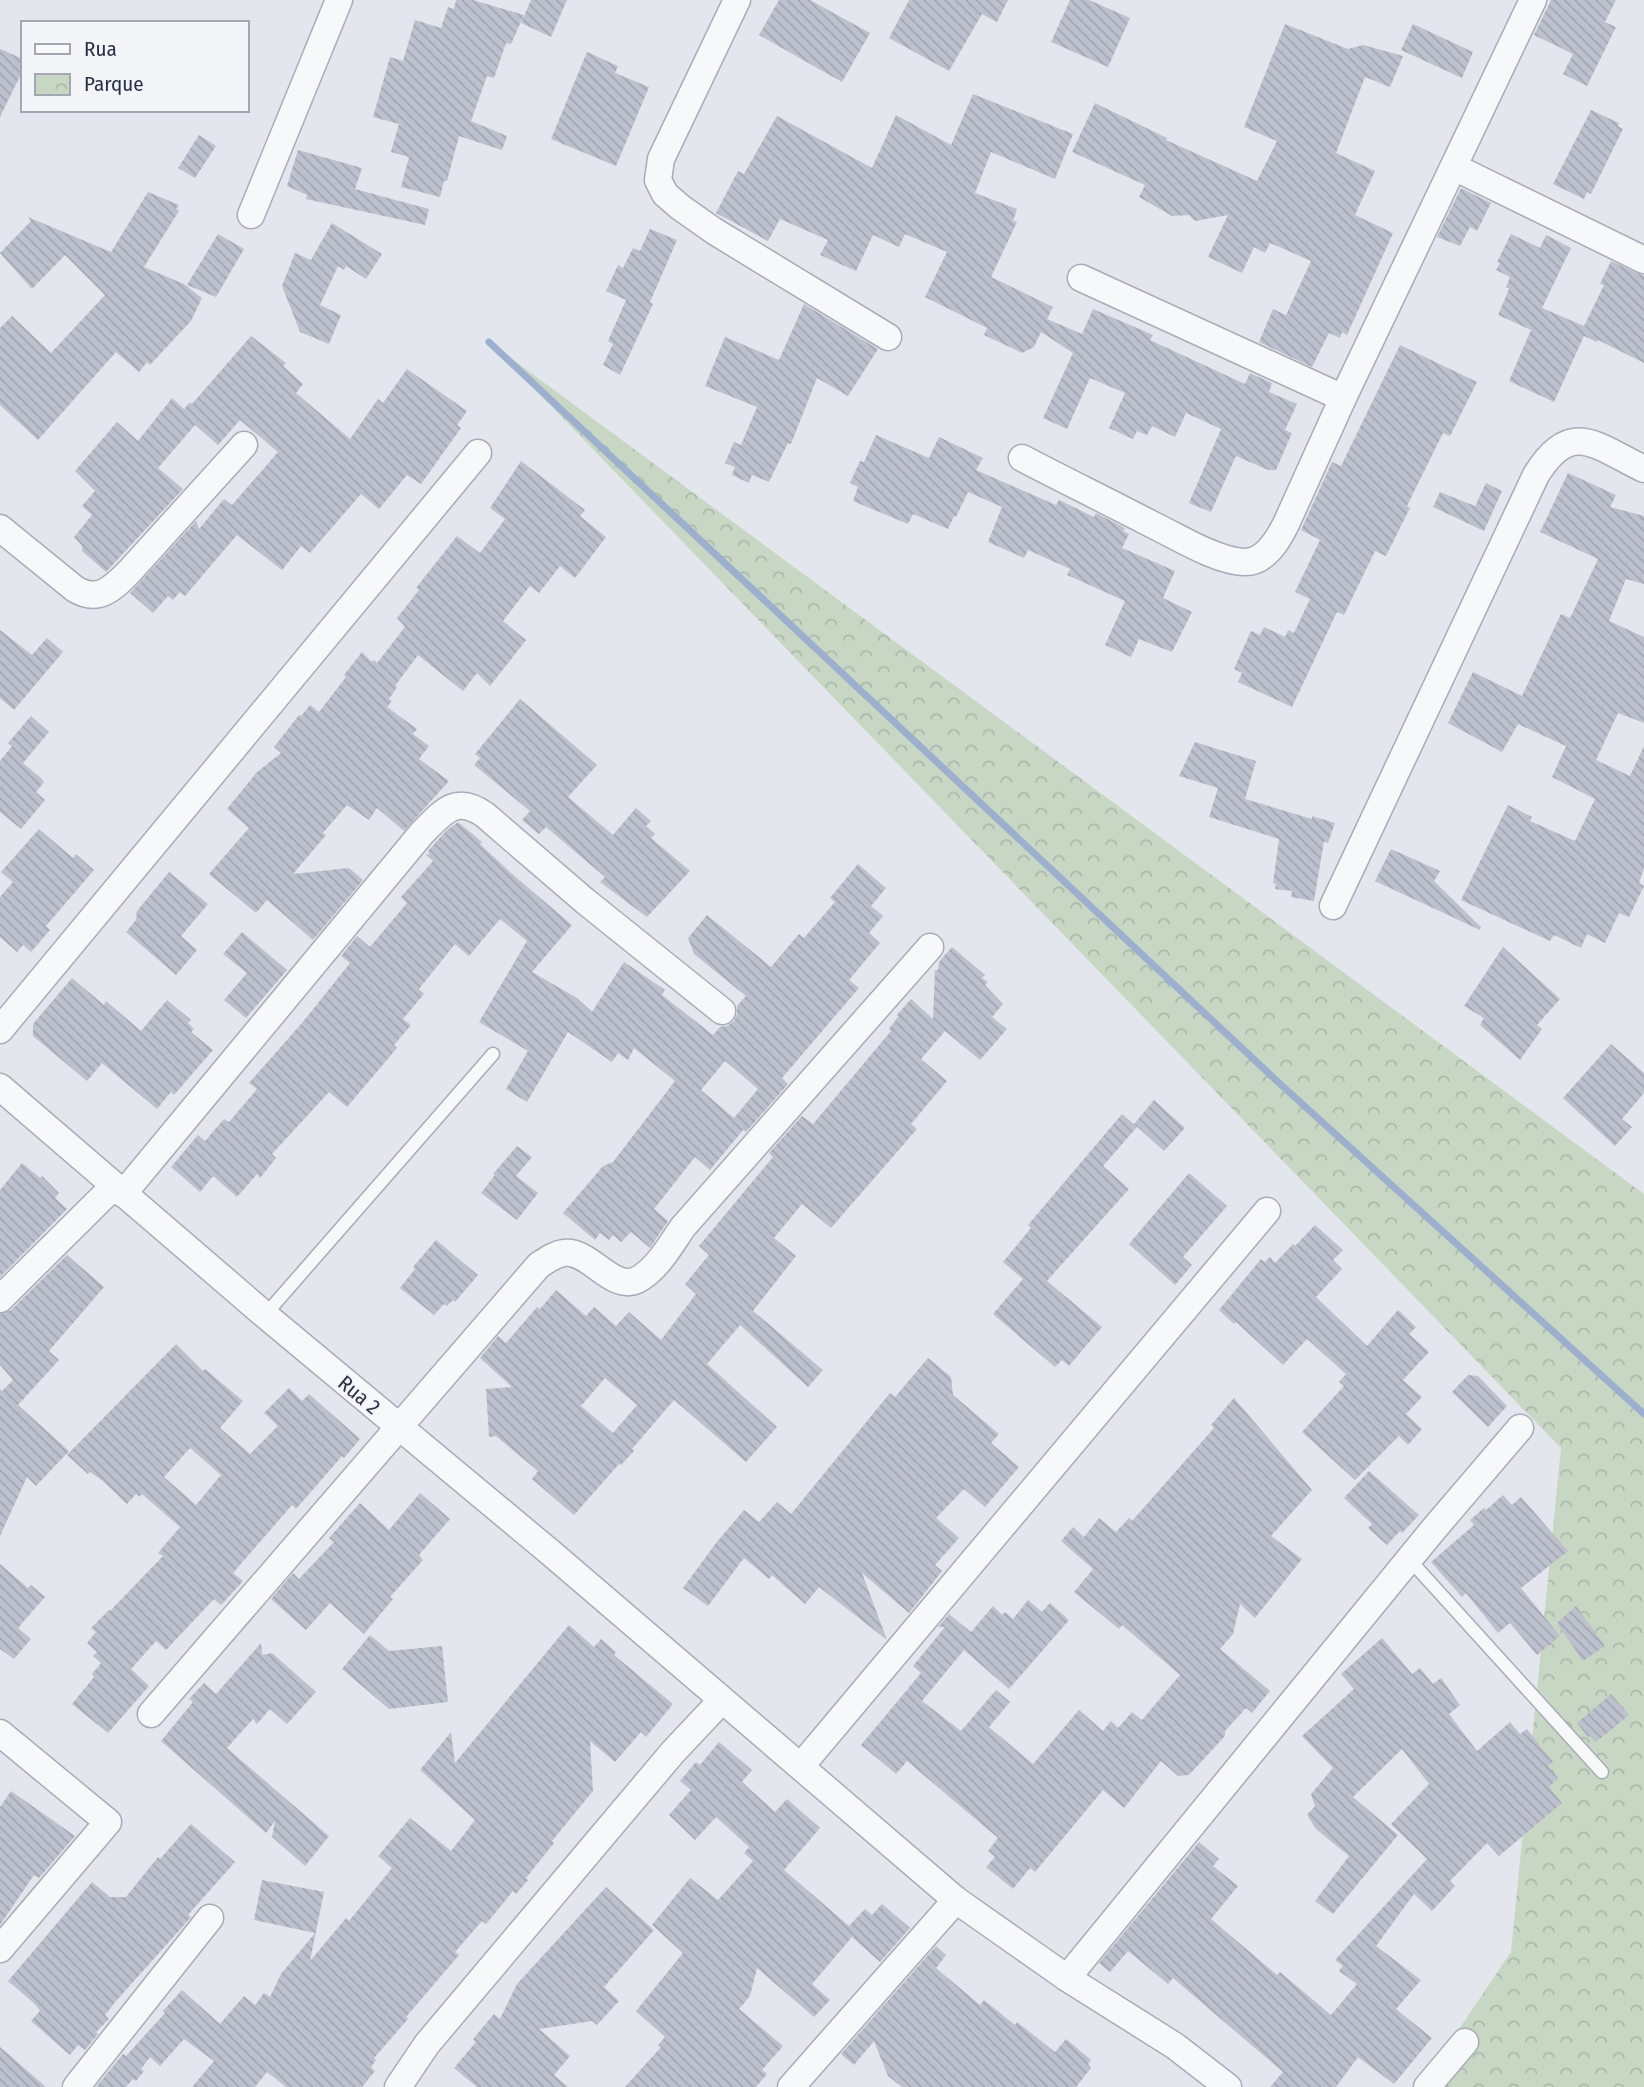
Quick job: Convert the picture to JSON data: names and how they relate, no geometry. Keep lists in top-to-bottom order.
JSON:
{
  "streets": {
    "street": ["Rua 2"]
  },
  "legend": ["Rua", "Parque"]
}
